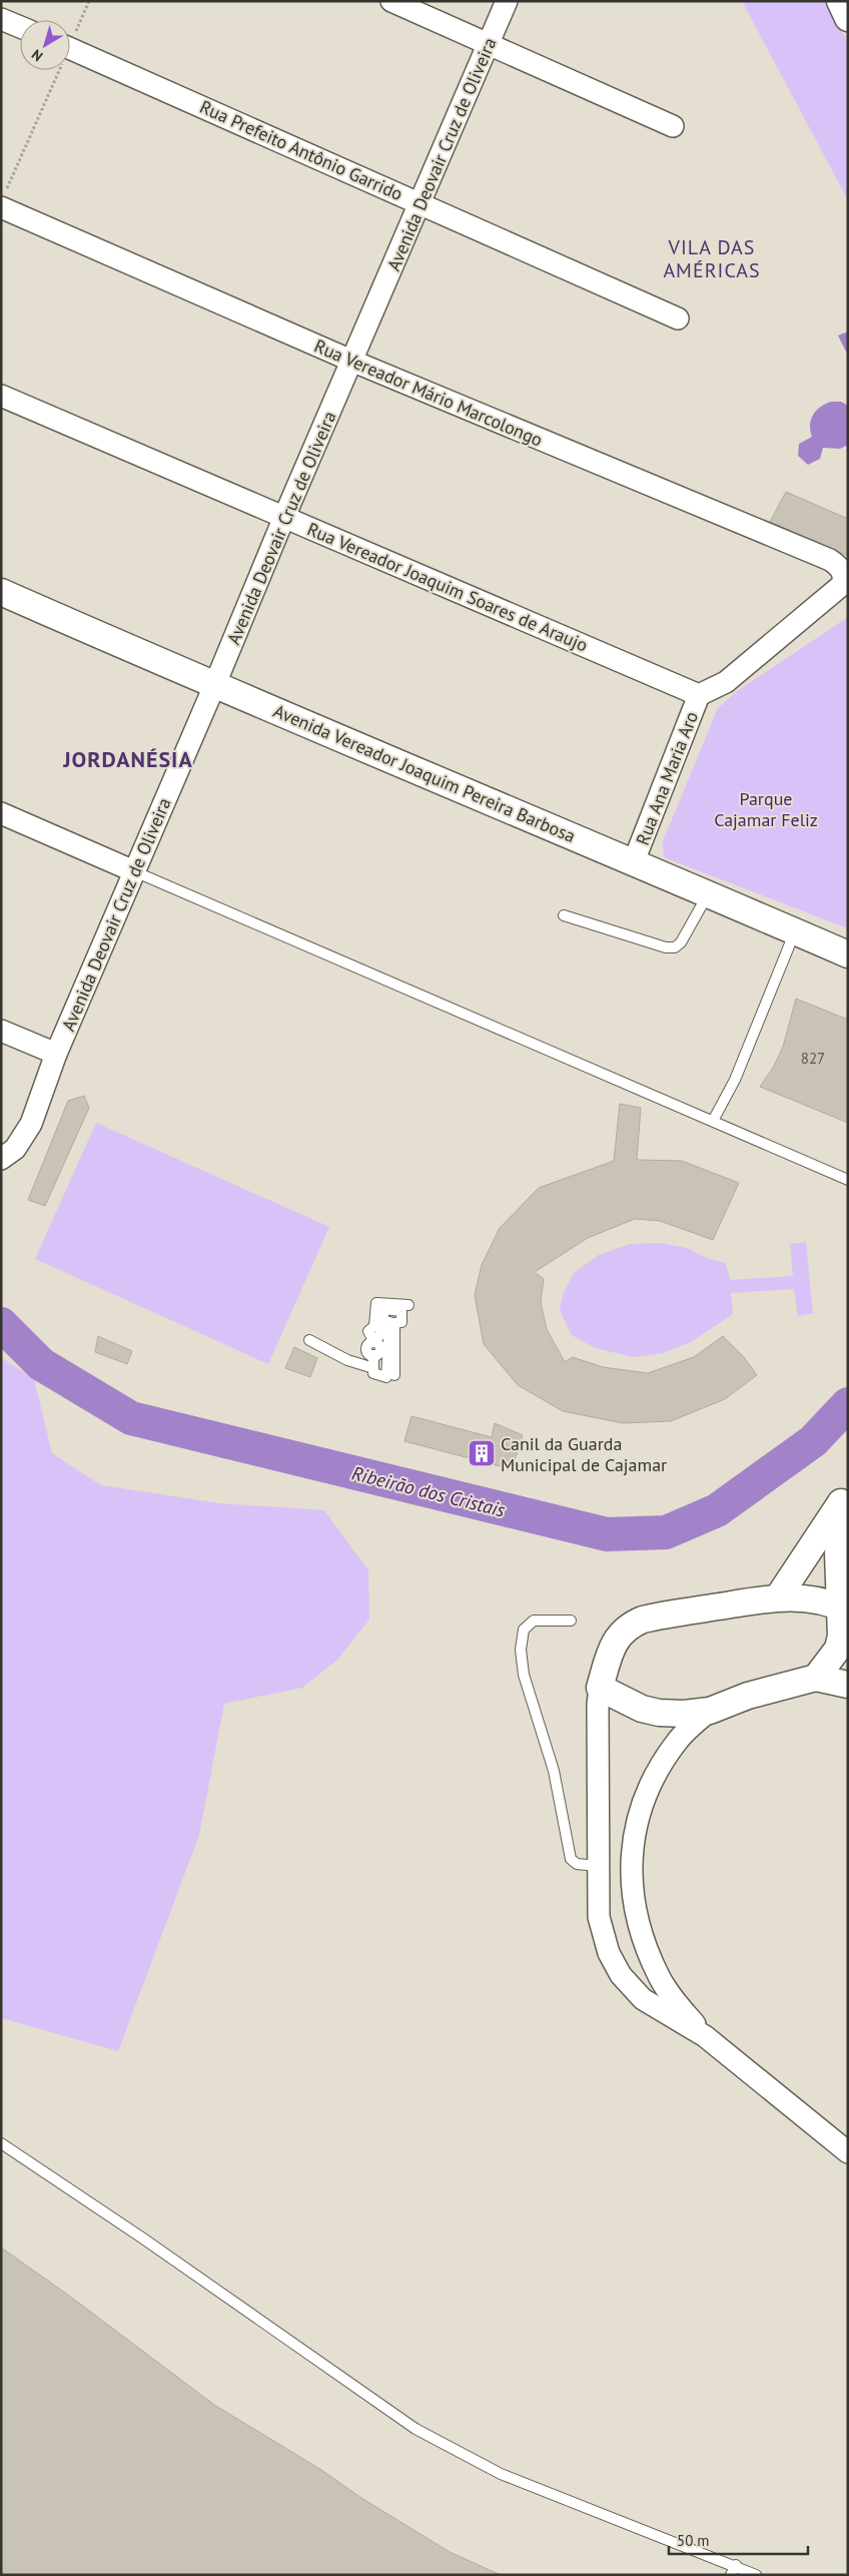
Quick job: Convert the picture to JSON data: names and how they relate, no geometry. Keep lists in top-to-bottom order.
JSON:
{
  "streets": {
    "street": [
      "Rua Prefeito Antônio Garrido",
      "Avenida Deovair Cruz de Oliveira",
      "Rua Vereador Mário Marcolongo",
      "Rua Vereador Joaquim Soares de Araujo",
      "Avenida Vereador Joaquim Pereira Barbosa",
      "Rua Ana Maria Aro"
    ]
  },
  "crossings": [
    ["Rua Prefeito Antônio Garrido", "Avenida Deovair Cruz de Oliveira"],
    ["Avenida Deovair Cruz de Oliveira", "Rua Vereador Mário Marcolongo"],
    ["Avenida Deovair Cruz de Oliveira", "Rua Vereador Joaquim Soares de Araujo"],
    ["Avenida Deovair Cruz de Oliveira", "Avenida Vereador Joaquim Pereira Barbosa"],
    ["Rua Vereador Mário Marcolongo", "Rua Vereador Joaquim Soares de Araujo"],
    ["Rua Vereador Mário Marcolongo", "Rua Ana Maria Aro"],
    ["Rua Vereador Joaquim Soares de Araujo", "Rua Ana Maria Aro"],
    ["Avenida Vereador Joaquim Pereira Barbosa", "Rua Ana Maria Aro"]
  ],
  "districts": ["VILA DAS AMÉRICAS", "JORDANÉSIA"],
  "water": ["Ribeirão dos Cristais"],
  "parks": ["Parque Cajamar Feliz"],
  "places": {
    "building": ["Canil da Guarda Municipal de Cajamar"]
  },
  "house_numbers": ["827"],
  "scale_bar": "50 m",
  "north": "bottom left"
}
